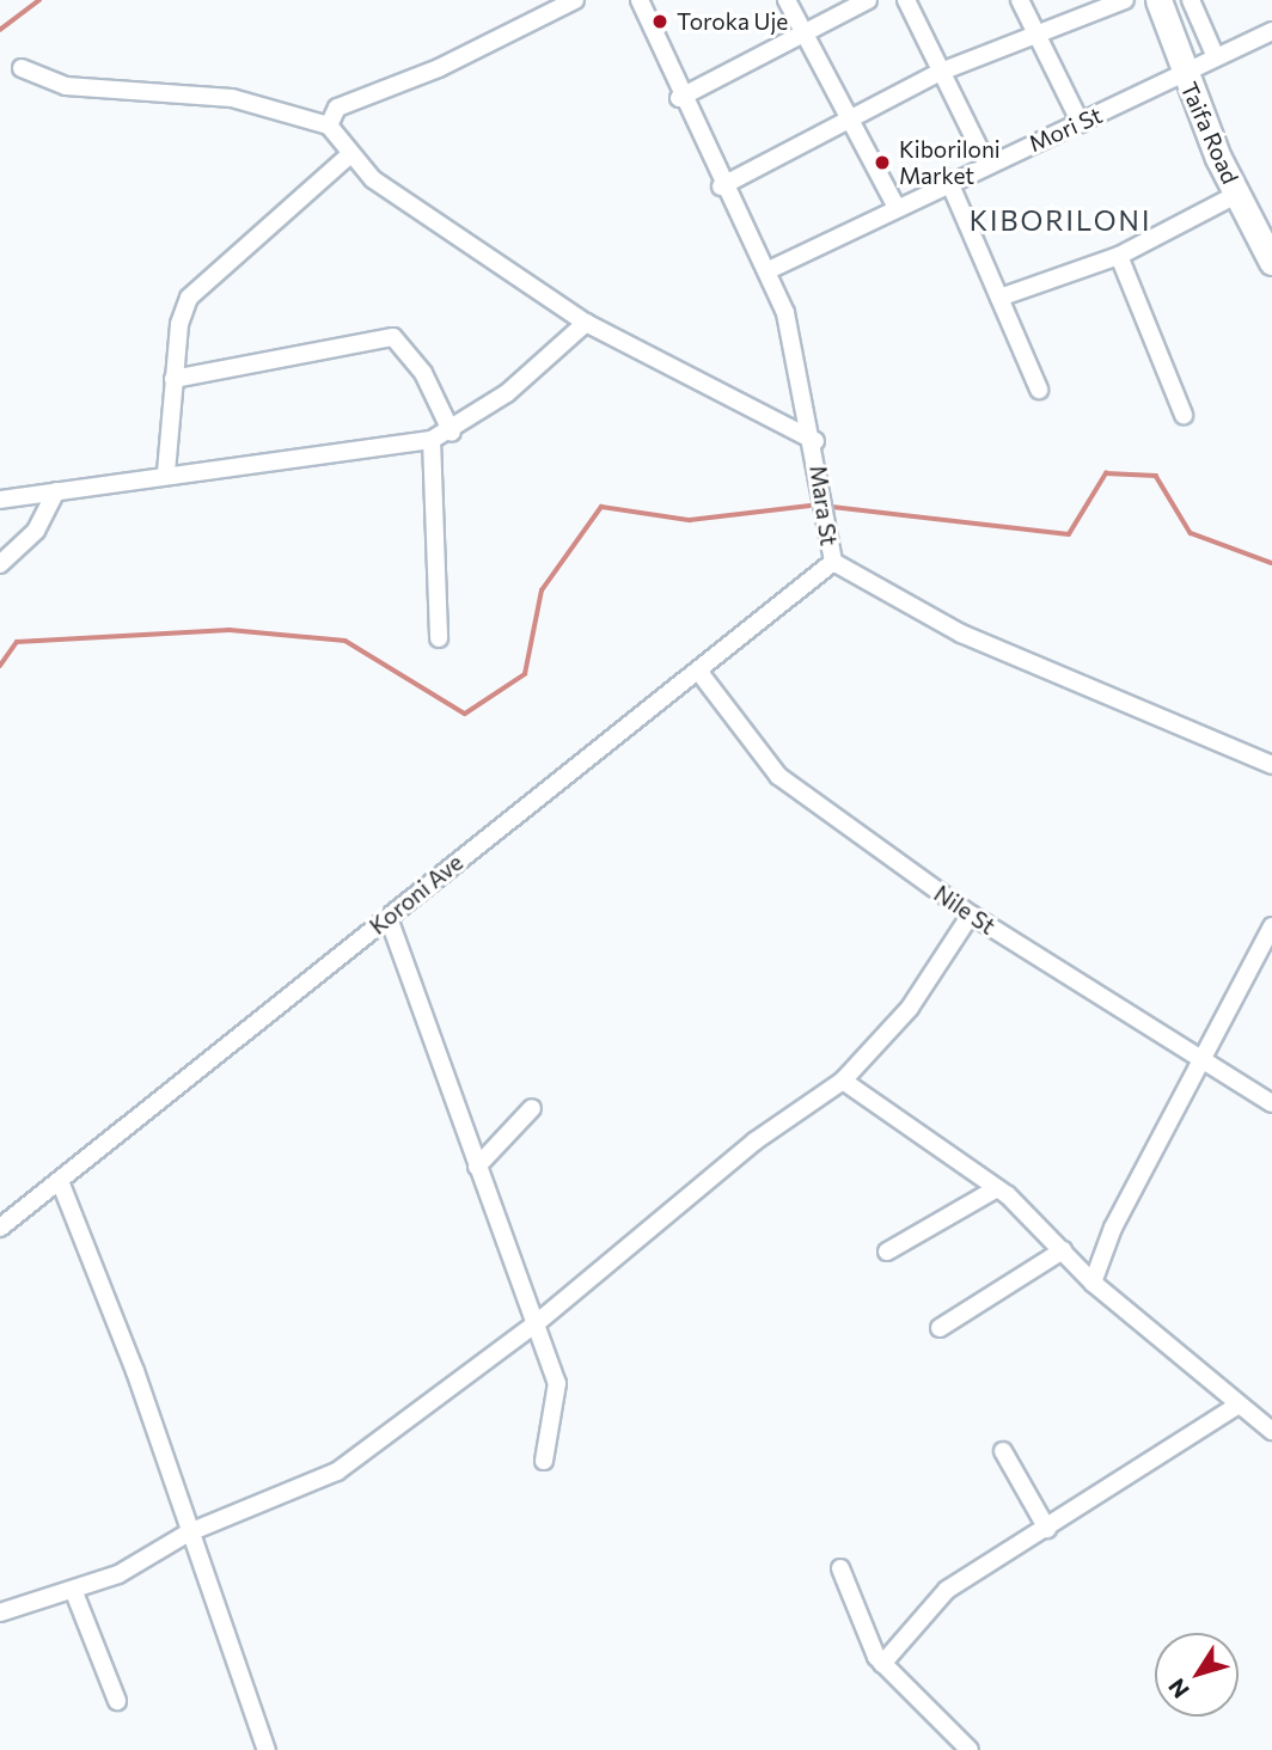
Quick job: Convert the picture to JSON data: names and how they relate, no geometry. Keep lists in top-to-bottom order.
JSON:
{
  "streets": {
    "highway": ["Taifa Road"],
    "street": [
      "Mori St",
      "Mara St",
      "Koroni Ave",
      "Nile St"
    ]
  },
  "crossings": [
    ["Mori St", "Taifa Road"],
    ["Mori St", "Mara St"],
    ["Mara St", "Koroni Ave"],
    ["Koroni Ave", "Nile St"]
  ],
  "districts": ["KIBORILONI"],
  "places": ["Toroka Uje", "Kiboriloni Market"],
  "north": "bottom left"
}
